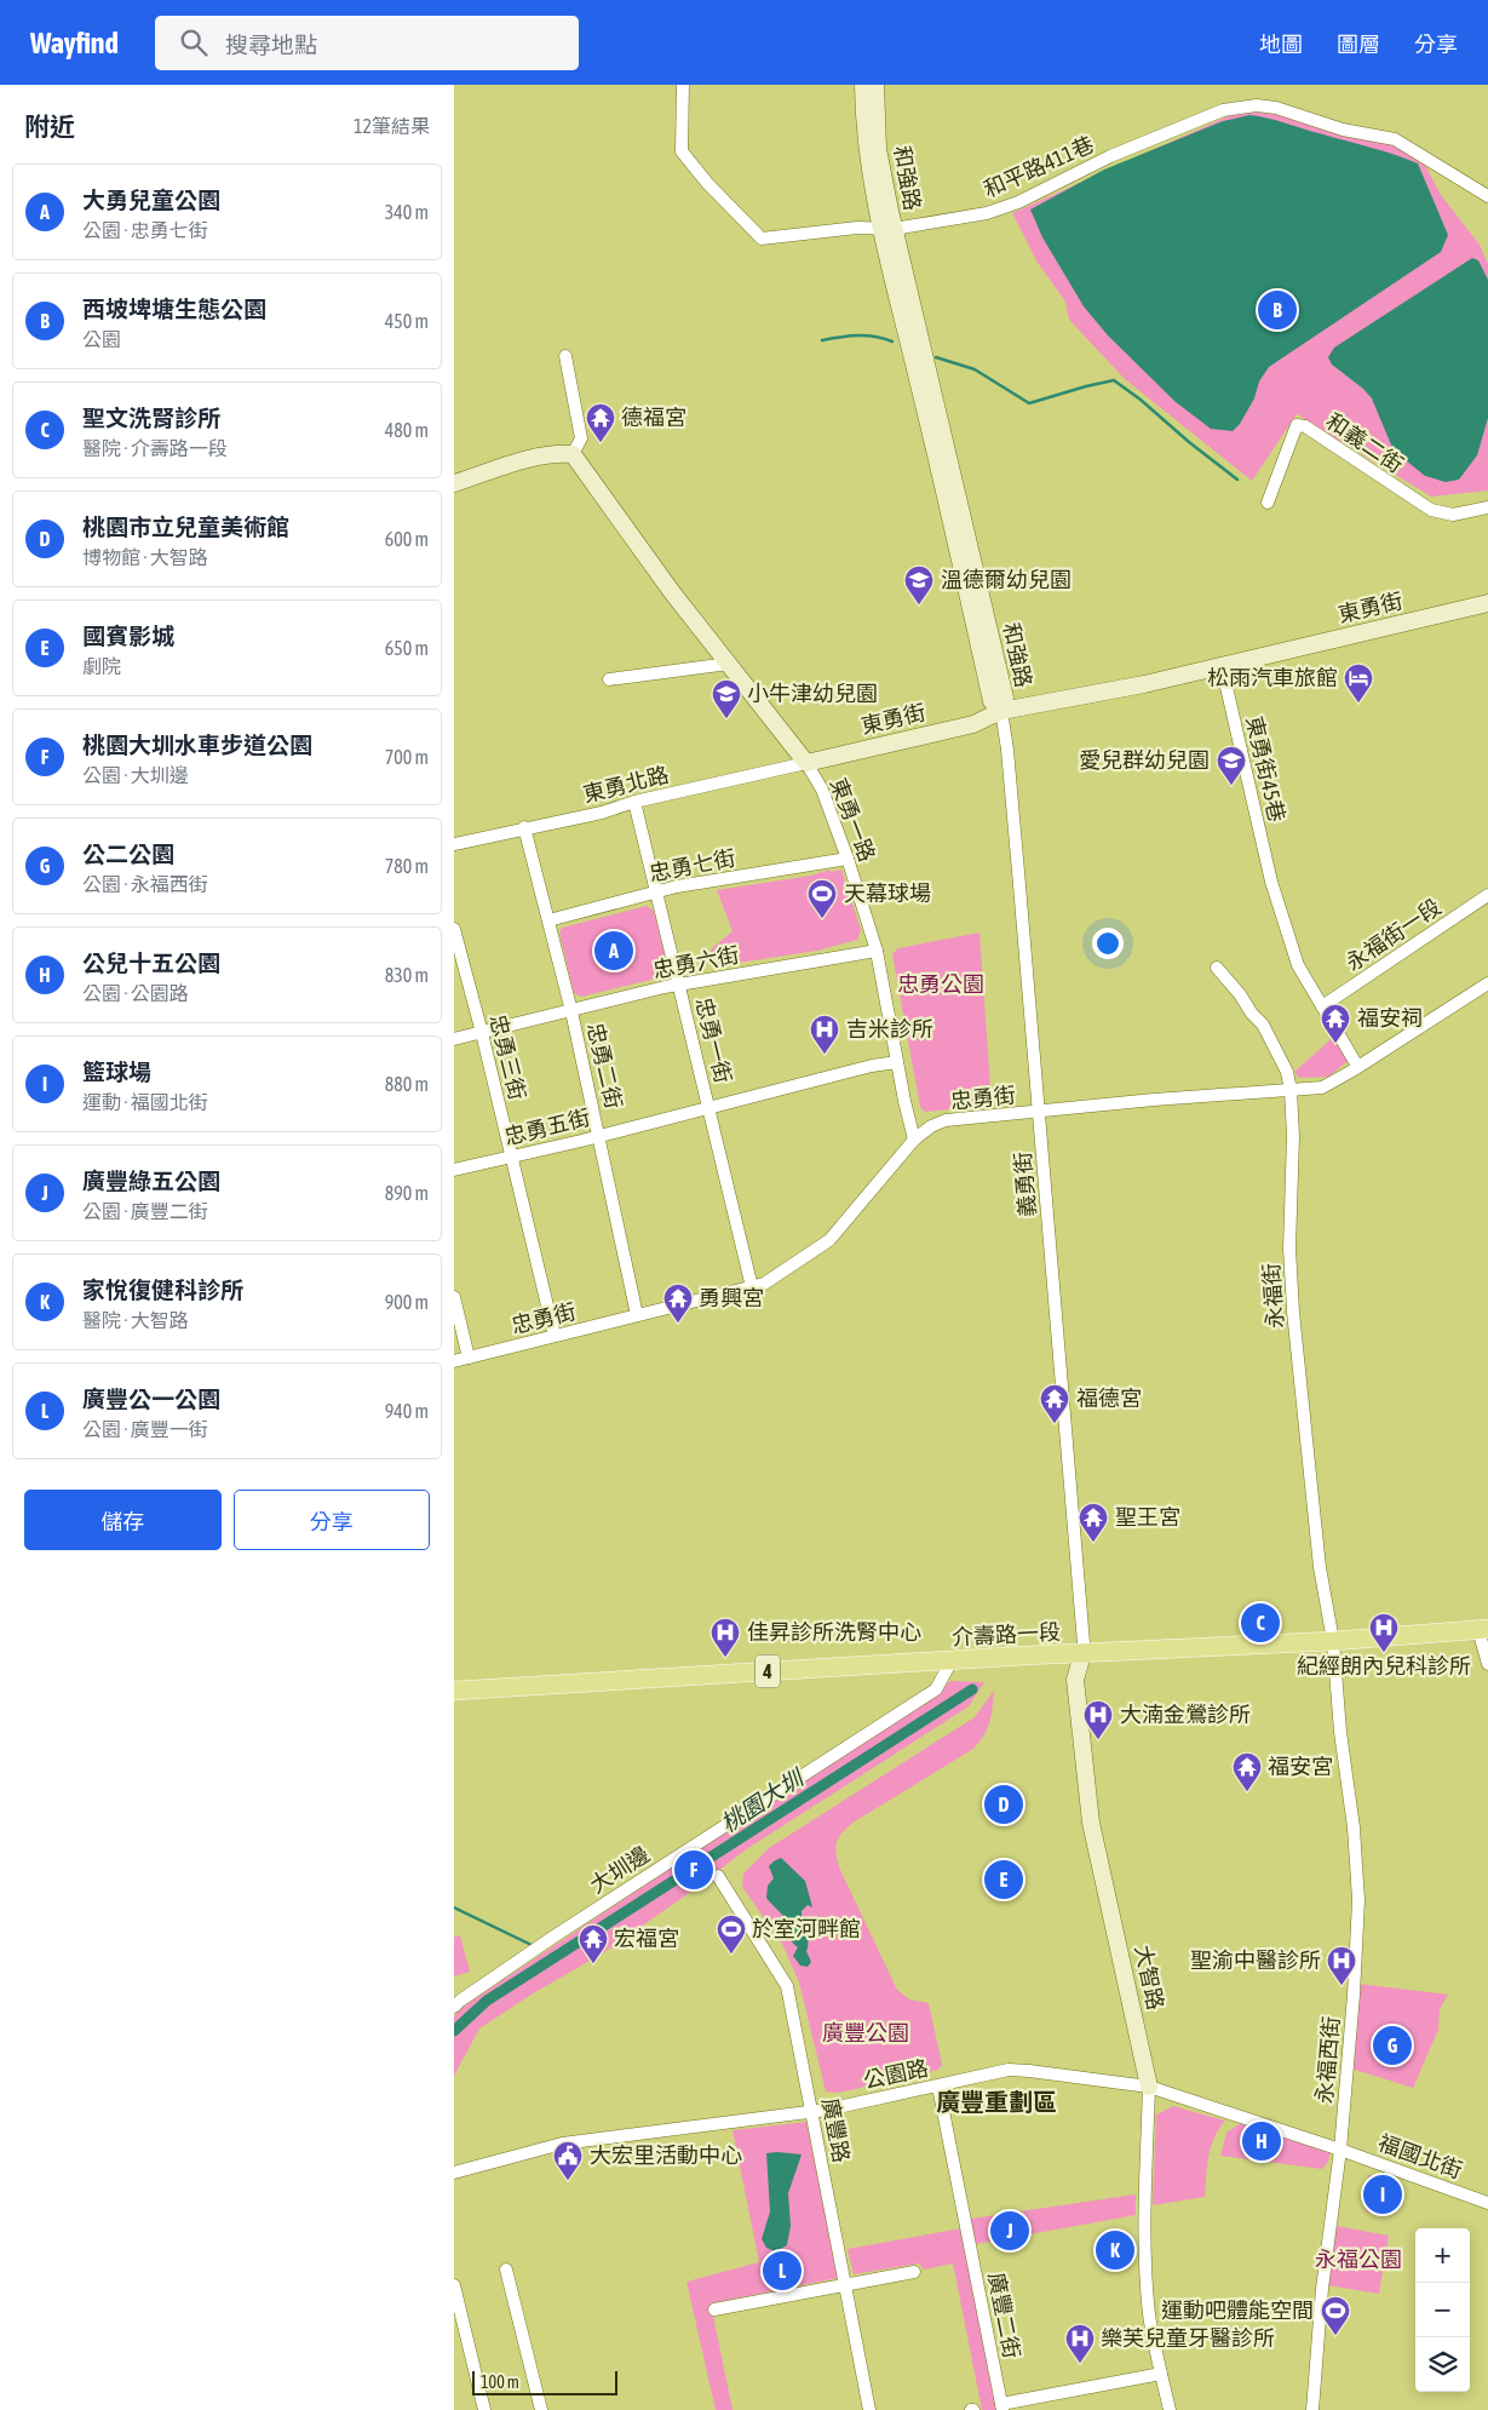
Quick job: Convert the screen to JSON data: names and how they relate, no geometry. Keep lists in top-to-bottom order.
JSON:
{
  "streets": {
    "main road": ["介壽路一段", "4"],
    "street": [
      "和平路411巷",
      "和強路",
      "和義二街",
      "東勇街",
      "東勇街45巷",
      "東勇北路",
      "東勇一路",
      "忠勇七街",
      "永福街一段",
      "忠勇六街",
      "忠勇一街",
      "忠勇三街",
      "忠勇二街",
      "忠勇街",
      "忠勇五街",
      "義勇街",
      "永福街",
      "大圳邊",
      "大智路",
      "永福西街",
      "公園路",
      "廣豐路",
      "福國北街",
      "廣豐二街"
    ]
  },
  "crossings": [
    ["和平路411巷", "和強路"],
    ["和強路", "東勇街"],
    ["和強路", "義勇街"],
    ["東勇街", "東勇街45巷"],
    ["東勇街", "東勇北路"],
    ["東勇街", "東勇一路"],
    ["東勇街", "義勇街"],
    ["東勇街45巷", "永福街一段"],
    ["東勇街45巷", "忠勇街"],
    ["東勇北路", "東勇一路"],
    ["東勇北路", "忠勇一街"],
    ["東勇北路", "忠勇二街"],
    ["東勇一路", "忠勇七街"],
    ["東勇一路", "忠勇六街"],
    ["東勇一路", "忠勇街"],
    ["東勇一路", "忠勇五街"],
    ["忠勇七街", "忠勇一街"],
    ["忠勇七街", "忠勇二街"],
    ["忠勇六街", "忠勇一街"],
    ["忠勇六街", "忠勇三街"],
    ["忠勇六街", "忠勇二街"],
    ["忠勇一街", "忠勇街"],
    ["忠勇一街", "忠勇五街"],
    ["忠勇三街", "忠勇街"],
    ["忠勇三街", "忠勇五街"],
    ["忠勇二街", "忠勇街"],
    ["忠勇二街", "忠勇五街"],
    ["忠勇街", "義勇街"],
    ["忠勇街", "永福街"],
    ["義勇街", "介壽路一段"],
    ["義勇街", "大智路"],
    ["永福街", "介壽路一段"],
    ["永福街", "永福西街"],
    ["介壽路一段", "大圳邊"],
    ["介壽路一段", "大智路"],
    ["介壽路一段", "永福西街"],
    ["大智路", "公園路"],
    ["永福西街", "公園路"],
    ["永福西街", "福國北街"],
    ["公園路", "廣豐路"],
    ["公園路", "福國北街"],
    ["公園路", "廣豐二街"]
  ],
  "districts": ["廣豐重劃區"],
  "water": ["桃園大圳"],
  "parks": ["忠勇公園", "廣豐公園", "永福公園"],
  "places": {
    "temple": [
      "德福宮",
      "福安祠",
      "勇興宮",
      "福德宮",
      "聖王宮",
      "福安宮",
      "宏福宮"
    ],
    "school or university": ["溫德爾幼兒園", "小牛津幼兒園", "愛兒群幼兒園"],
    "hotel": ["松雨汽車旅館"],
    "sports": ["天幕球場", "於室河畔館", "運動吧體能空間"],
    "hospital": [
      "吉米診所",
      "紀經朗內兒科診所",
      "佳昇診所洗腎中心",
      "大湳金鶯診所",
      "聖渝中醫診所",
      "樂芙兒童牙醫診所"
    ],
    "public building": ["大宏里活動中心"]
  },
  "scale_bar": "100 m",
  "page": {
    "header": "Wayfind",
    "search": "搜尋地點",
    "nav": ["地圖", "圖層", "分享"],
    "heading": ["附近", "12筆結果"],
    "list": [
      {
        "mark": "A",
        "name": "大勇兒童公園",
        "note": "公園 · 忠勇七街",
        "value": "340 m"
      },
      {
        "mark": "B",
        "name": "西坡埤塘生態公園",
        "note": "公園",
        "value": "450 m"
      },
      {
        "mark": "C",
        "name": "聖文洗腎診所",
        "note": "醫院 · 介壽路一段",
        "value": "480 m"
      },
      {
        "mark": "D",
        "name": "桃園市立兒童美術館",
        "note": "博物館 · 大智路",
        "value": "600 m"
      },
      {
        "mark": "E",
        "name": "國賓影城",
        "note": "劇院",
        "value": "650 m"
      },
      {
        "mark": "F",
        "name": "桃園大圳水車步道公園",
        "note": "公園 · 大圳邊",
        "value": "700 m"
      },
      {
        "mark": "G",
        "name": "公二公園",
        "note": "公園 · 永福西街",
        "value": "780 m"
      },
      {
        "mark": "H",
        "name": "公兒十五公園",
        "note": "公園 · 公園路",
        "value": "830 m"
      },
      {
        "mark": "I",
        "name": "籃球場",
        "note": "運動 · 福國北街",
        "value": "880 m"
      },
      {
        "mark": "J",
        "name": "廣豐綠五公園",
        "note": "公園 · 廣豐二街",
        "value": "890 m"
      },
      {
        "mark": "K",
        "name": "家悅復健科診所",
        "note": "醫院 · 大智路",
        "value": "900 m"
      },
      {
        "mark": "L",
        "name": "廣豐公一公園",
        "note": "公園 · 廣豐一街",
        "value": "940 m"
      }
    ],
    "pins": [
      "B",
      "A",
      "C",
      "D",
      "F",
      "E",
      "G",
      "H",
      "I",
      "J",
      "K",
      "L"
    ],
    "buttons": ["儲存", "分享"],
    "map_buttons": ["+", "−"],
    "scale": "100 m"
  }
}
